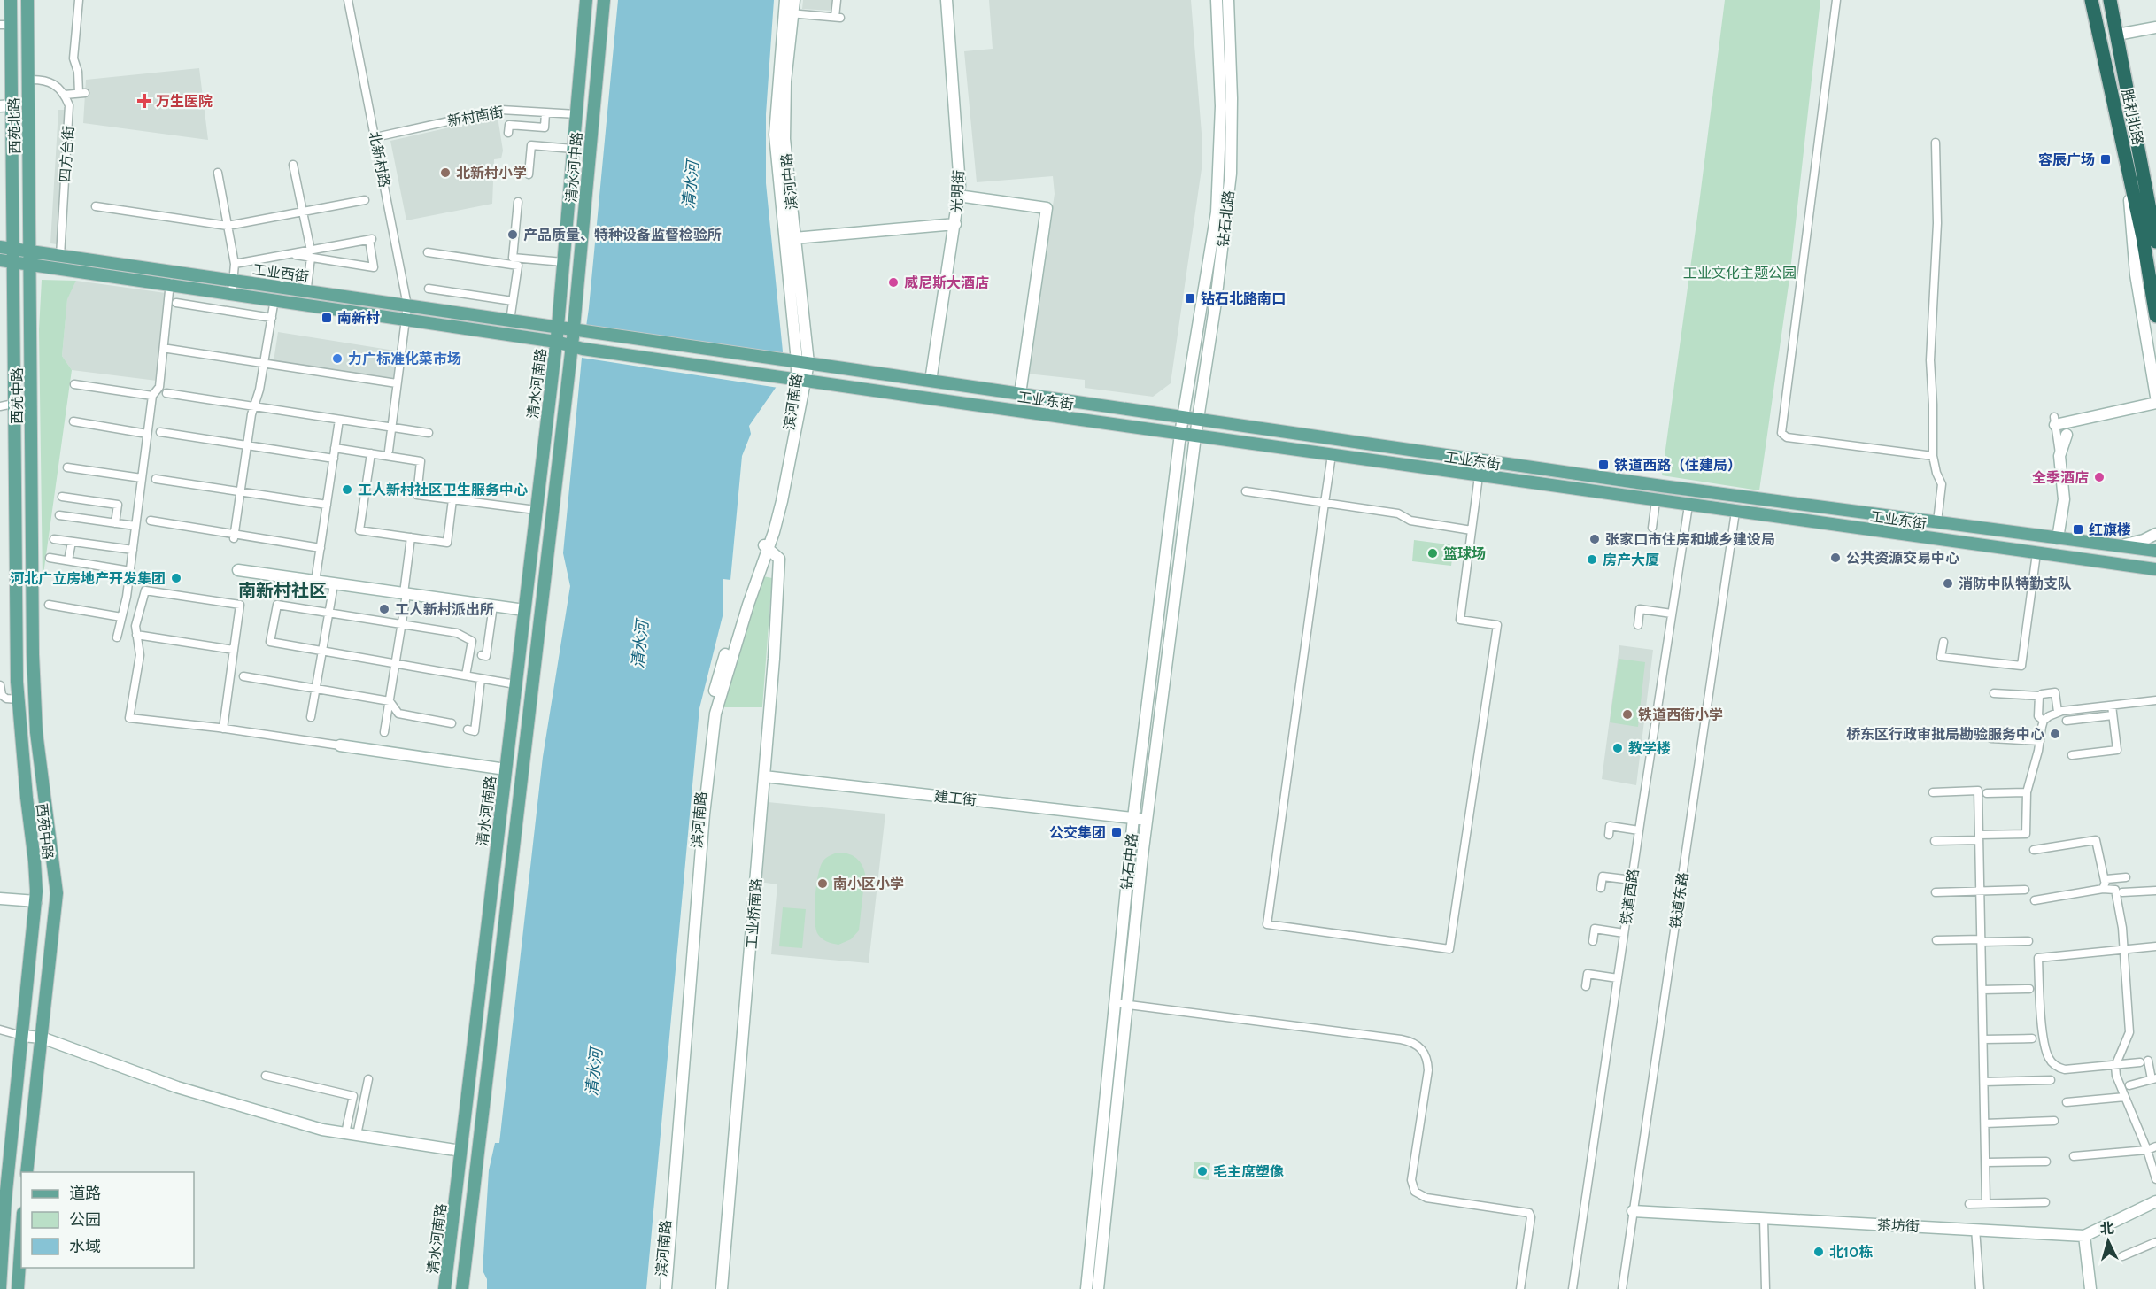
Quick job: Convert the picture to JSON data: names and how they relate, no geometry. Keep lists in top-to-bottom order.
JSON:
{
  "streets": {
    "highway": ["胜利北路"],
    "main road": [
      "西苑北路",
      "清水河中路",
      "滨河中路",
      "光明街",
      "钻石北路",
      "工业西街",
      "清水河南路",
      "西苑中路",
      "工业东街",
      "滨河南路",
      "建工街",
      "钻石中路",
      "工业桥南路",
      "茶坊街"
    ],
    "street": [
      "新村南街",
      "四方台街",
      "北新村路",
      "铁道西路",
      "铁道东路"
    ]
  },
  "crossings": [
    ["新村南街", "北新村路"],
    ["新村南街", "清水河中路"],
    ["西苑北路", "工业西街"],
    ["西苑北路", "西苑中路"],
    ["四方台街", "工业西街"],
    ["北新村路", "工业西街"],
    ["清水河中路", "工业西街"],
    ["清水河中路", "清水河南路"],
    ["清水河中路", "工业东街"],
    ["滨河中路", "工业东街"],
    ["滨河中路", "滨河南路"],
    ["光明街", "工业东街"],
    ["钻石北路", "工业东街"],
    ["钻石北路", "钻石中路"],
    ["工业西街", "清水河南路"],
    ["工业西街", "西苑中路"],
    ["工业西街", "工业东街"],
    ["清水河南路", "工业东街"],
    ["工业东街", "滨河南路"],
    ["工业东街", "钻石中路"],
    ["工业东街", "铁道西路"],
    ["工业东街", "铁道东路"],
    ["滨河南路", "工业桥南路"],
    ["建工街", "钻石中路"],
    ["建工街", "工业桥南路"],
    ["铁道东路", "茶坊街"]
  ],
  "districts": ["南新村社区"],
  "water": ["清水河"],
  "parks": ["工业文化主题公园"],
  "places": {
    "health": ["万生医院"],
    "transit": [
      "容辰广场",
      "钻石北路南口",
      "南新村",
      "铁道西路（住建局）",
      "红旗楼",
      "公交集团"
    ],
    "other": [
      "北新村小学",
      "产品质量、特种设备监督检验所",
      "威尼斯大酒店",
      "力广标准化菜市场",
      "全季酒店",
      "工人新村社区卫生服务中心",
      "张家口市住房和城乡建设局",
      "篮球场",
      "公共资源交易中心",
      "房产大厦",
      "河北广立房地产开发集团",
      "消防中队特勤支队",
      "工人新村派出所",
      "铁道西街小学",
      "桥东区行政审批局勘验服务中心",
      "教学楼",
      "南小区小学",
      "毛主席塑像",
      "北10栋"
    ]
  },
  "legend": ["道路", "公园", "水域"],
  "north": "top"
}
